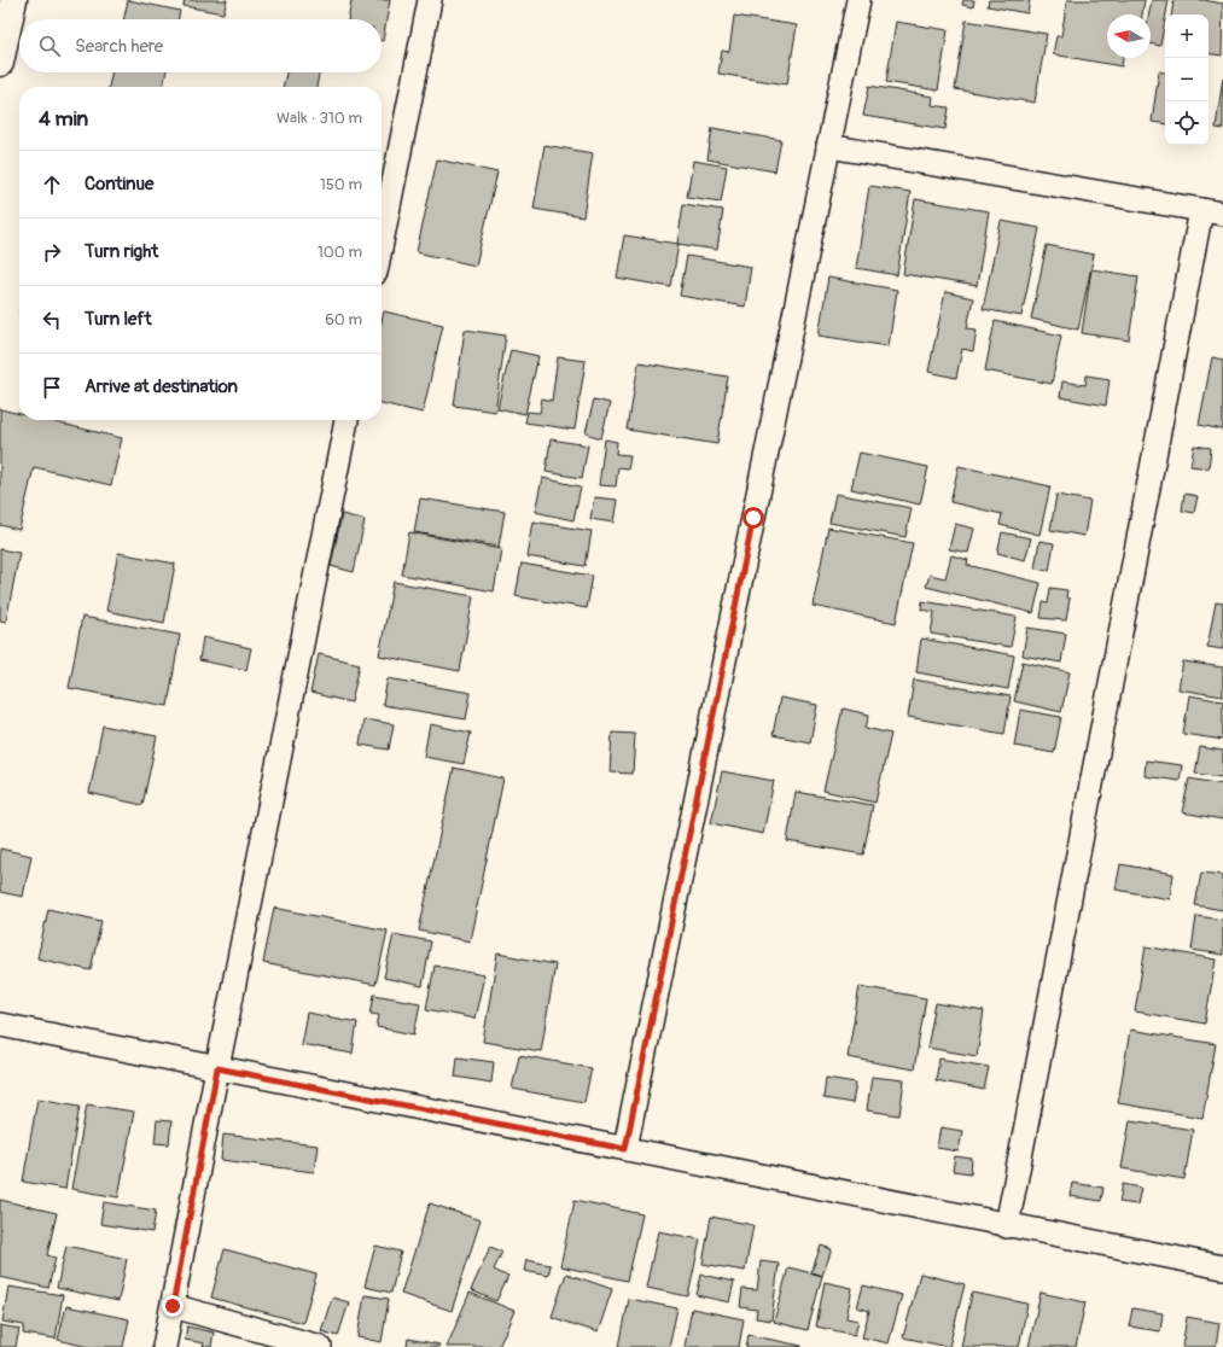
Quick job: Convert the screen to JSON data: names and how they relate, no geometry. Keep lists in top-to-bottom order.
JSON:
{
  "north": "left",
  "page": {
    "map_buttons": ["+", "−"],
    "search": "Search here",
    "heading": ["4 min", "Walk · 310 m"],
    "list": [
      ["Continue", "150 m"],
      ["Turn right", "100 m"],
      ["Turn left", "60 m"],
      "Arrive at destination"
    ]
  }
}
